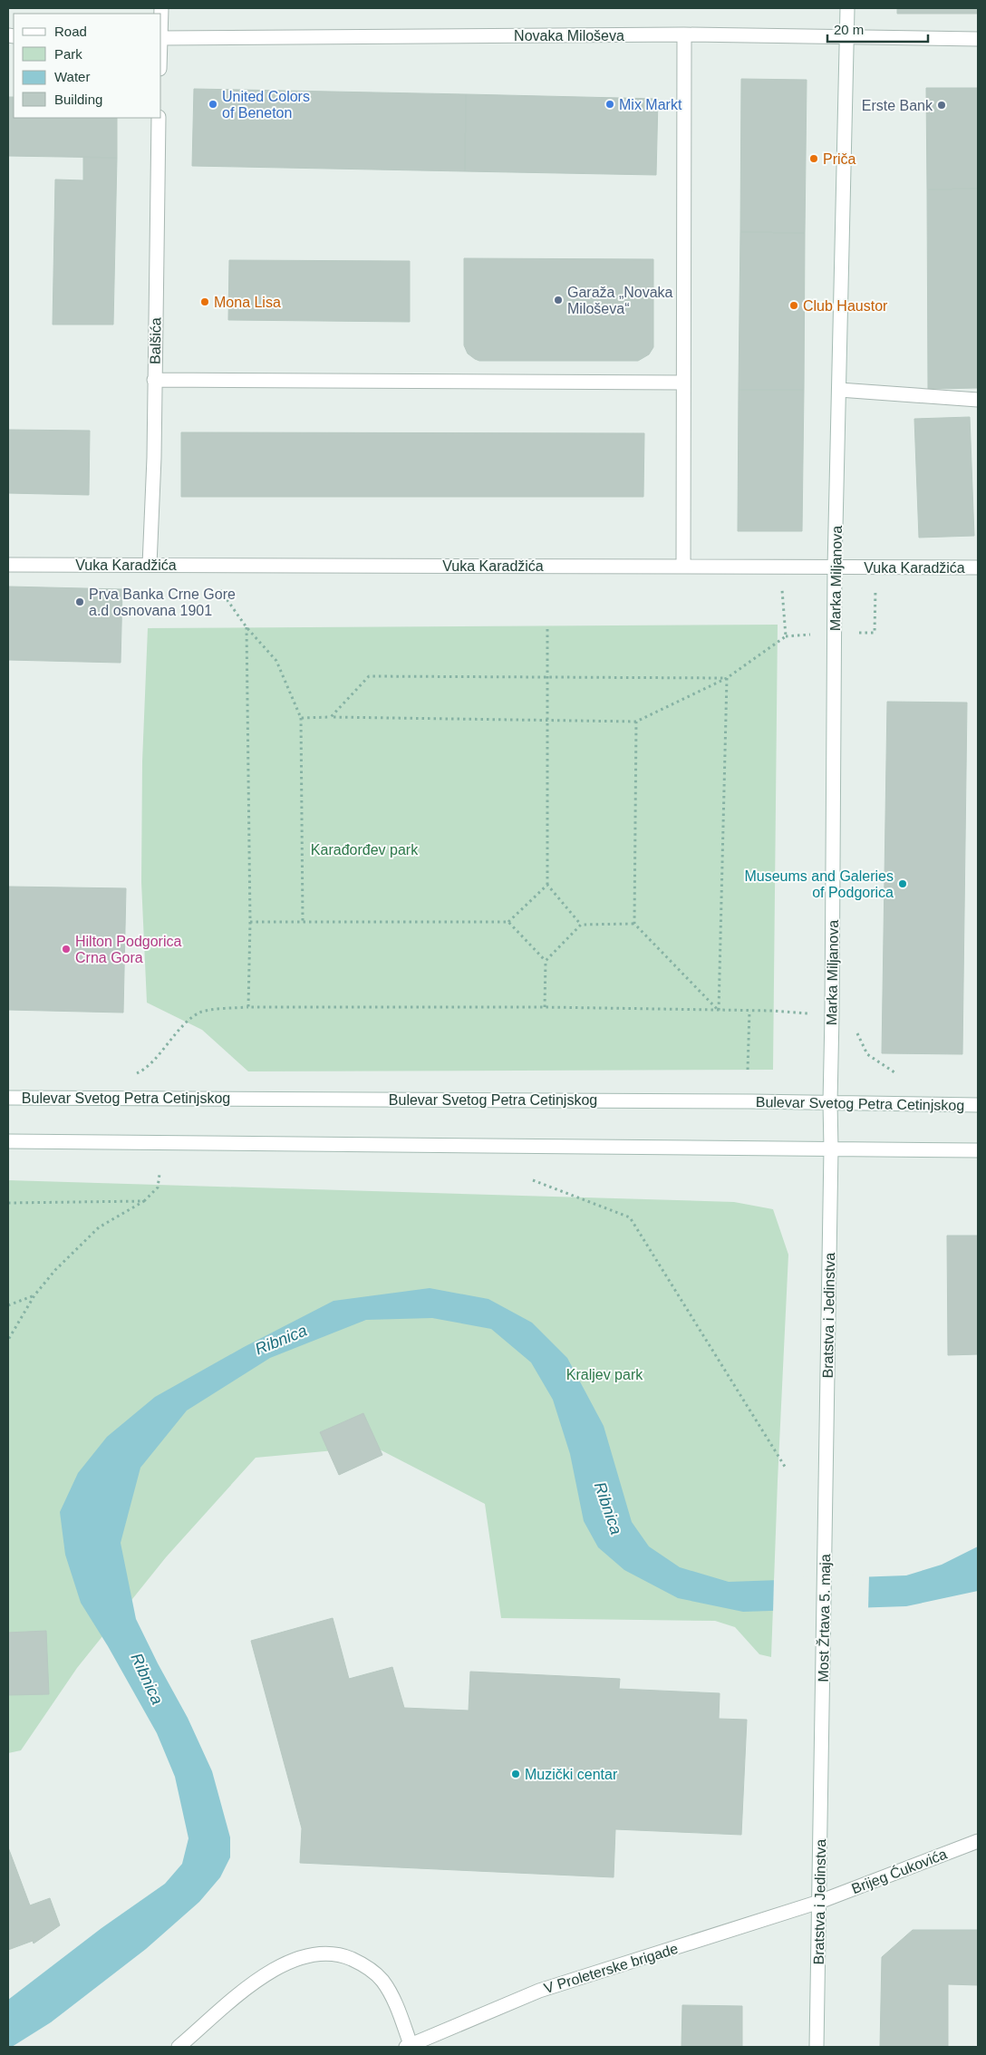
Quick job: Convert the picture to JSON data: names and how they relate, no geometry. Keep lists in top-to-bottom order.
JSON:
{
  "streets": {
    "street": [
      "Novaka Miloševa",
      "Balšića",
      "Vuka Karadžića",
      "Marka Miljanova",
      "Bulevar Svetog Petra Cetinjskog",
      "Bratstva i Jedinstva",
      "Most Žrtava 5. maja",
      "Brijeg Ćukovića",
      "V Proleterske brigade"
    ]
  },
  "crossings": [
    ["Novaka Miloševa", "Marka Miljanova"],
    ["Balšića", "Vuka Karadžića"],
    ["Vuka Karadžića", "Marka Miljanova"],
    ["Marka Miljanova", "Bulevar Svetog Petra Cetinjskog"],
    ["Marka Miljanova", "Bratstva i Jedinstva"],
    ["Bratstva i Jedinstva", "Most Žrtava 5. maja"],
    ["Bratstva i Jedinstva", "Brijeg Ćukovića"],
    ["Bratstva i Jedinstva", "V Proleterske brigade"],
    ["Brijeg Ćukovića", "V Proleterske brigade"]
  ],
  "water": ["Ribnica"],
  "parks": ["Karađorđev park", "Kraljev park"],
  "places": [
    "United Colors of Beneton",
    "Mix Markt",
    "Erste Bank",
    "Priča",
    "Garaža „Novaka Miloševa“",
    "Mona Lisa",
    "Club Haustor",
    "Prva Banka Crne Gore a.d osnovana 1901",
    "Museums and Galeries of Podgorica",
    "Hilton Podgorica Crna Gora",
    "Muzički centar"
  ],
  "legend": [
    "Road",
    "Park",
    "Water",
    "Building"
  ],
  "scale_bar": "20 m"
}
